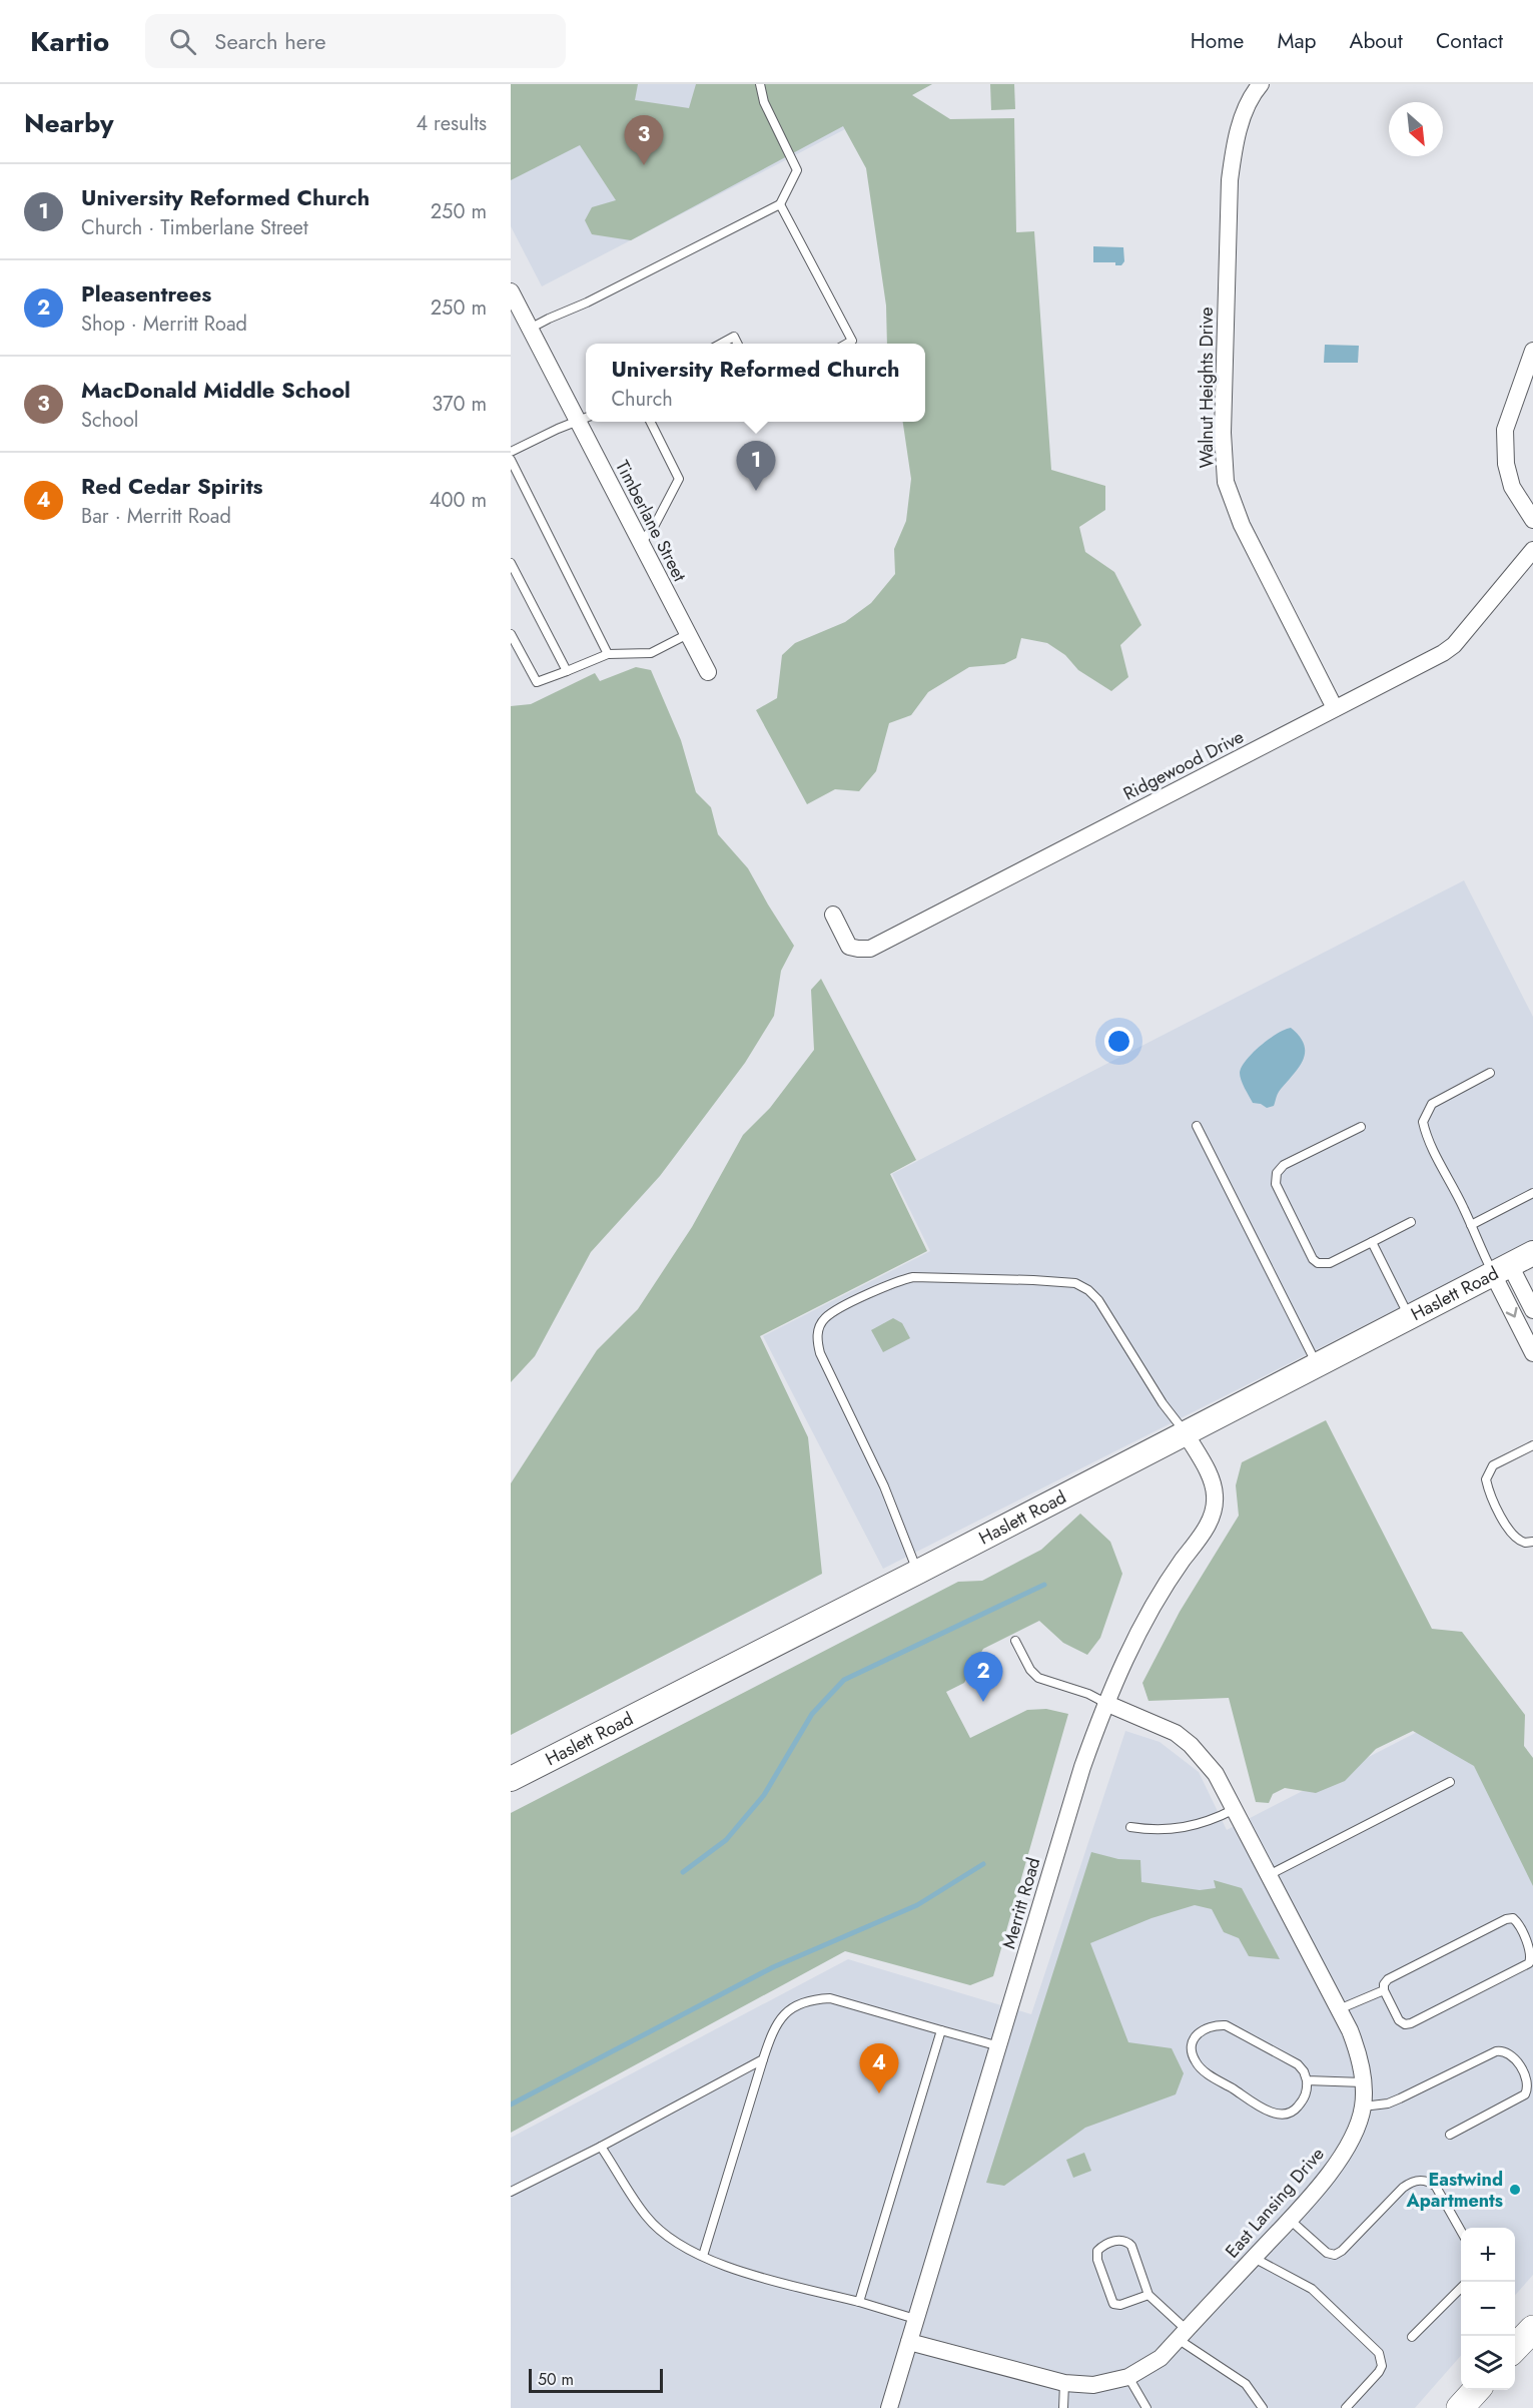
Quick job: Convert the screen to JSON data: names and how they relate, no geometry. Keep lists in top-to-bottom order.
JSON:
{
  "streets": {
    "main road": ["Haslett Road"],
    "street": [
      "Walnut Heights Drive",
      "Timberlane Street",
      "Ridgewood Drive",
      "Merritt Road",
      "East Lansing Drive"
    ]
  },
  "crossings": [
    ["Walnut Heights Drive", "Ridgewood Drive"],
    ["Haslett Road", "Merritt Road"],
    ["Merritt Road", "East Lansing Drive"]
  ],
  "places": ["Eastwind Apartments"],
  "scale_bar": "50 m",
  "north": "bottom right",
  "page": {
    "header": "Kartio",
    "search": "Search here",
    "nav": [
      "Home",
      "Map",
      "About",
      "Contact"
    ],
    "heading": ["Nearby", "4 results"],
    "pins": [
      "3",
      "1",
      "2",
      "4"
    ],
    "list": [
      {
        "mark": "1",
        "name": "University Reformed Church",
        "note": "Church · Timberlane Street",
        "value": "250 m"
      },
      {
        "mark": "2",
        "name": "Pleasentrees",
        "note": "Shop · Merritt Road",
        "value": "250 m"
      },
      {
        "mark": "3",
        "name": "MacDonald Middle School",
        "note": "School",
        "value": "370 m"
      },
      {
        "mark": "4",
        "name": "Red Cedar Spirits",
        "note": "Bar · Merritt Road",
        "value": "400 m"
      }
    ],
    "popup": ["University Reformed Church", "Church"],
    "map_buttons": ["+", "−"],
    "scale": "50 m"
  }
}
